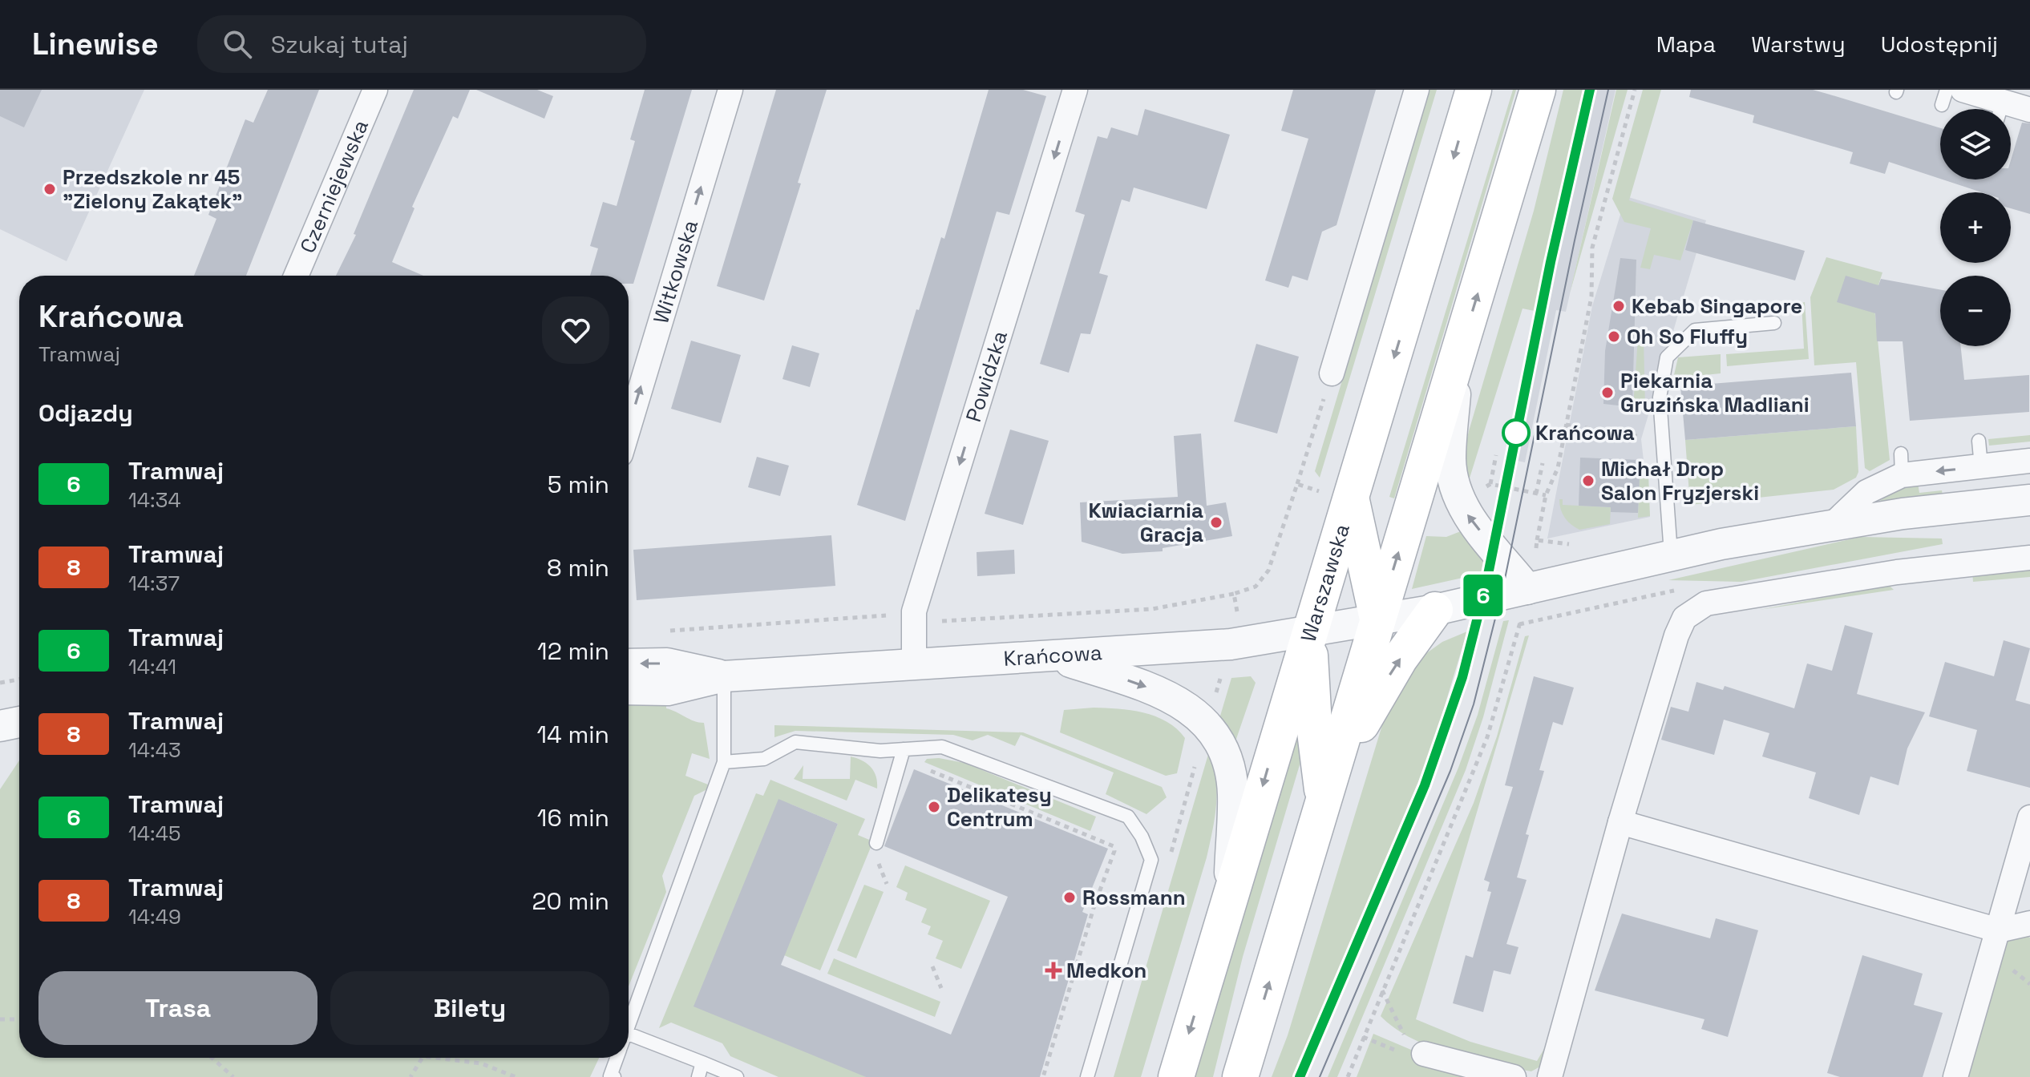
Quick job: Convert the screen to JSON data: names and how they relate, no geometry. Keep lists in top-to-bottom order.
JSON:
{
  "streets": {
    "main road": ["Warszawska"],
    "street": [
      "Czerniejewska",
      "Witkowska",
      "Powidzka",
      "Krańcowa"
    ]
  },
  "crossings": [
    ["Powidzka", "Krańcowa"],
    ["Warszawska", "Krańcowa"]
  ],
  "one_way": ["Witkowska", "Powidzka"],
  "places": {
    "other": [
      "Przedszkole nr 45 \"Zielony Zakątek\"",
      "Kebab Singapore",
      "Oh So Fluffy",
      "Piekarnia Gruzińska Madliani",
      "Krańcowa",
      "Michał Drop Salon Fryzjerski",
      "Kwiaciarnia Gracja",
      "Delikatesy Centrum",
      "Rossmann"
    ],
    "health": ["Medkon"]
  },
  "lines": ["tram line 6"],
  "page": {
    "header": "Linewise",
    "search": "Szukaj tutaj",
    "nav": ["Mapa", "Warstwy", "Udostępnij"],
    "on_map": "6",
    "map_buttons": ["+", "−"],
    "heading": [
      ["Krańcowa", "Tramwaj"],
      "Odjazdy"
    ],
    "list": [
      {
        "mark": "6",
        "name": "Tramwaj",
        "note": "14:34",
        "value": "5 min"
      },
      {
        "mark": "8",
        "name": "Tramwaj",
        "note": "14:37",
        "value": "8 min"
      },
      {
        "mark": "6",
        "name": "Tramwaj",
        "note": "14:41",
        "value": "12 min"
      },
      {
        "mark": "8",
        "name": "Tramwaj",
        "note": "14:43",
        "value": "14 min"
      },
      {
        "mark": "6",
        "name": "Tramwaj",
        "note": "14:45",
        "value": "16 min"
      },
      {
        "mark": "8",
        "name": "Tramwaj",
        "note": "14:49",
        "value": "20 min"
      }
    ],
    "buttons": ["Trasa", "Bilety"]
  }
}
